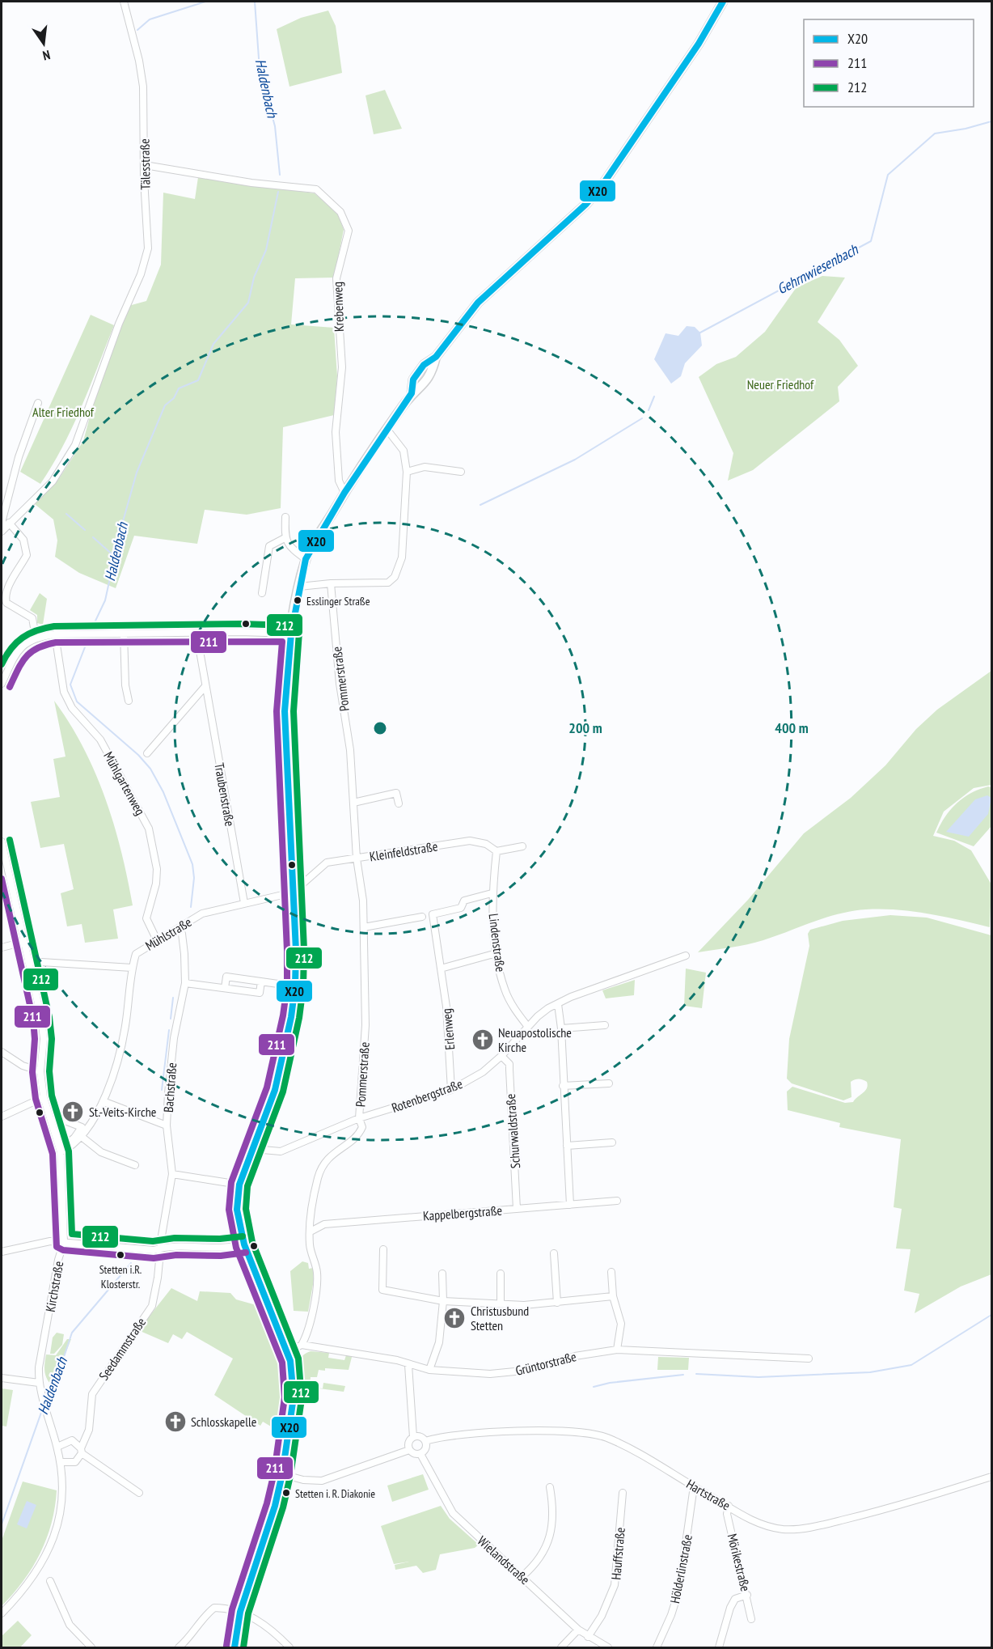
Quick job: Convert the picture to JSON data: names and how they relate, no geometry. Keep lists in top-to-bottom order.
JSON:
{
  "streets": {
    "street": [
      "Tälesstraße",
      "Krebenweg",
      "Pommerstraße",
      "Mühlgartenweg",
      "Traubenstraße",
      "Kleinfeldstraße",
      "Mühlstraße",
      "Lindenstraße",
      "Erlenweg",
      "Bachstraße",
      "Rotenbergstraße",
      "Schurwaldstraße",
      "Kappelbergstraße",
      "Kirchstraße",
      "Seedammstraße",
      "Grüntorstraße",
      "Hartstraße",
      "Hauffstraße",
      "Wielandstraße",
      "Mörikestraße",
      "Hölderlinstraße"
    ]
  },
  "crossings": [
    ["Tälesstraße", "Krebenweg"],
    ["Pommerstraße", "Kleinfeldstraße"],
    ["Pommerstraße", "Rotenbergstraße"],
    ["Pommerstraße", "Kappelbergstraße"],
    ["Pommerstraße", "Grüntorstraße"],
    ["Mühlgartenweg", "Mühlstraße"],
    ["Traubenstraße", "Mühlstraße"],
    ["Kleinfeldstraße", "Mühlstraße"],
    ["Kleinfeldstraße", "Lindenstraße"],
    ["Mühlstraße", "Bachstraße"],
    ["Lindenstraße", "Erlenweg"],
    ["Lindenstraße", "Rotenbergstraße"],
    ["Erlenweg", "Rotenbergstraße"],
    ["Bachstraße", "Seedammstraße"],
    ["Rotenbergstraße", "Schurwaldstraße"],
    ["Schurwaldstraße", "Kappelbergstraße"],
    ["Hartstraße", "Wielandstraße"],
    ["Hartstraße", "Mörikestraße"],
    ["Hartstraße", "Hölderlinstraße"],
    ["Hauffstraße", "Wielandstraße"]
  ],
  "water": ["Haldenbach", "Gehrnwiesenbach"],
  "parks": ["Neuer Friedhof", "Alter Friedhof"],
  "places": {
    "other": ["Esslinger Straße", "Stetten i.R. Klosterstr.", "Stetten i. R. Diakonie"],
    "church": [
      "Neuapostolische Kirche",
      "St.-Veits-Kirche",
      "Christusbund Stetten",
      "Schlosskapelle"
    ]
  },
  "lines": ["transit line X20", "transit line 212", "transit line 211"],
  "legend": ["X20", "211", "212"],
  "north": "bottom",
  "rings": ["200 m", "400 m"]
}
